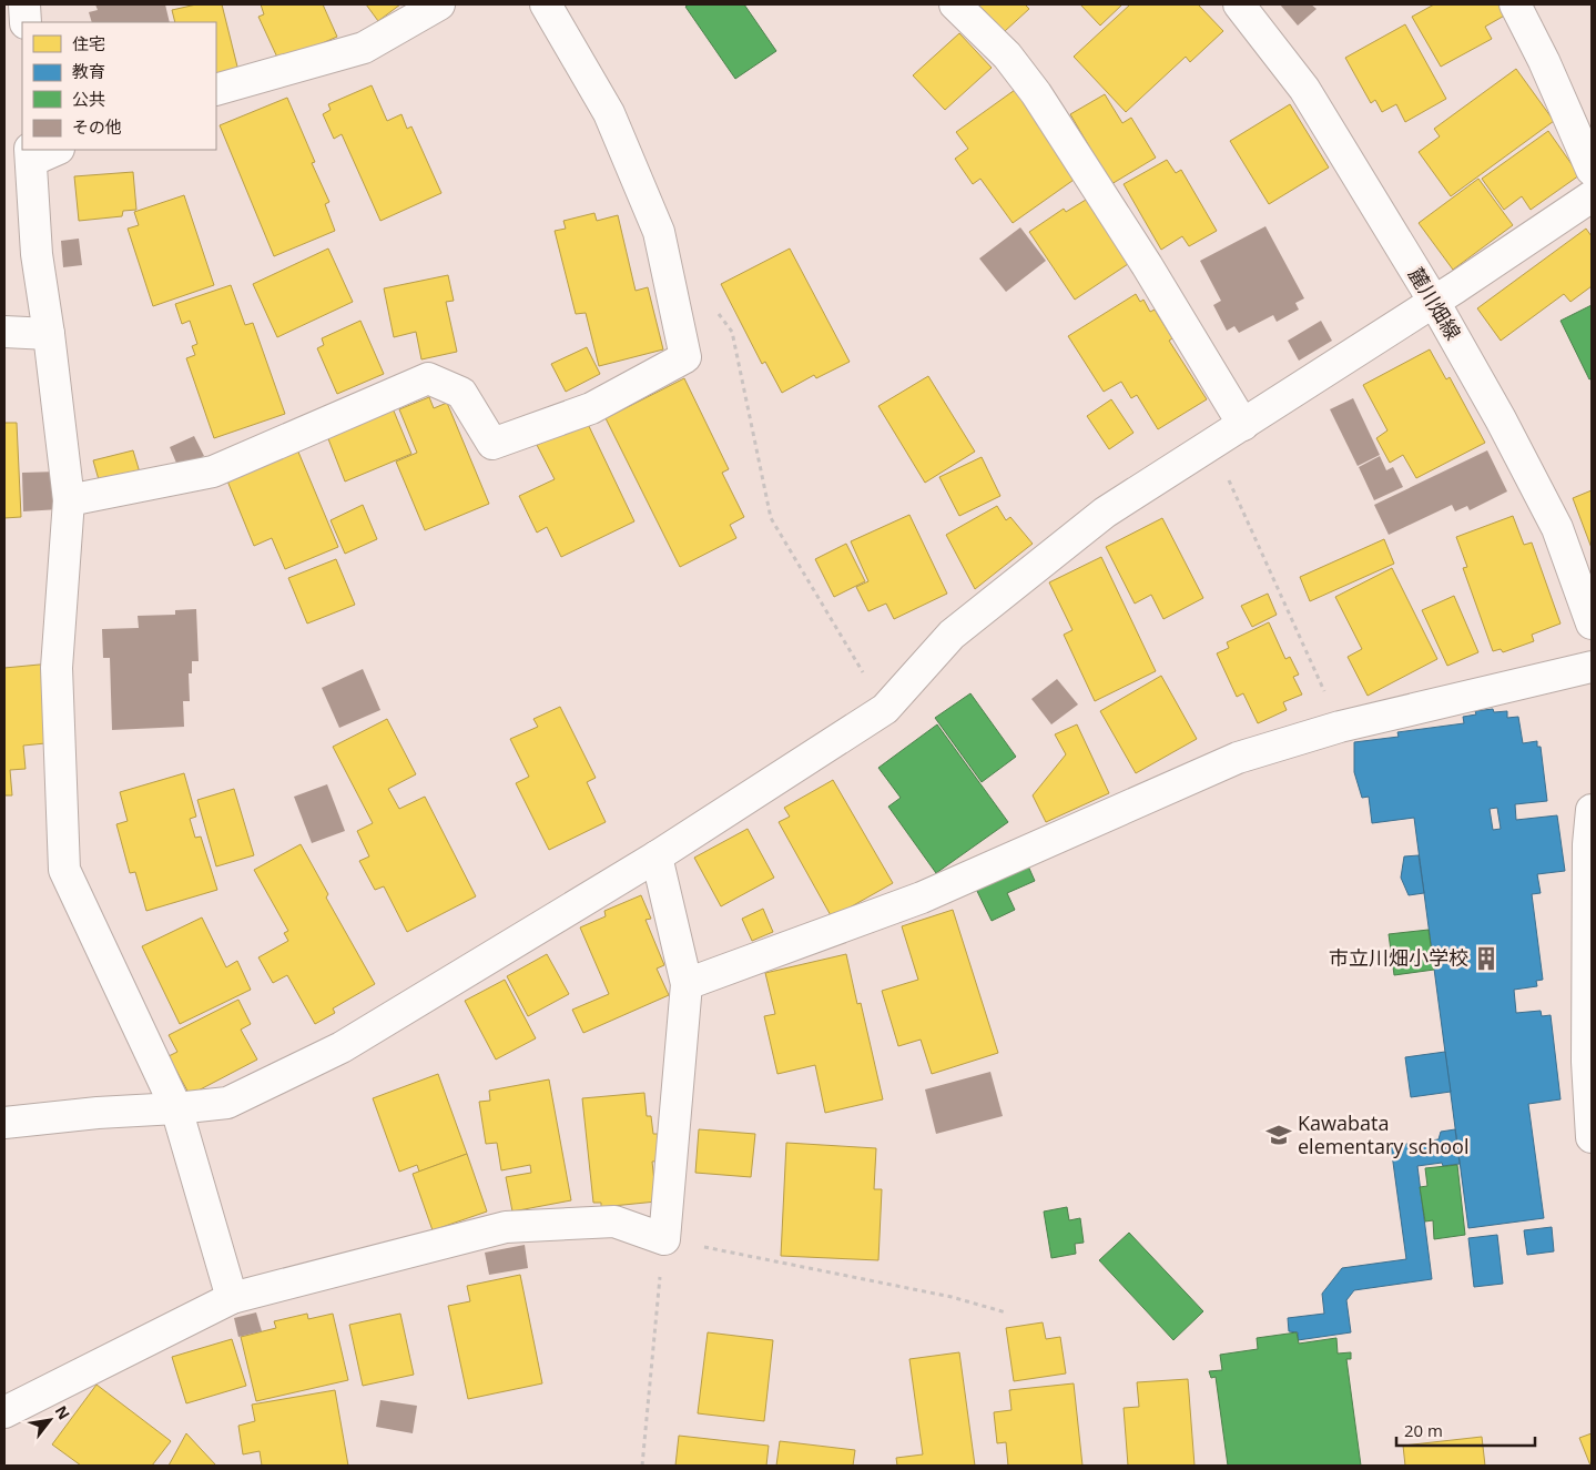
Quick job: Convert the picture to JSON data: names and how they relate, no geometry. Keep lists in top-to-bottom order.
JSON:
{
  "streets": {
    "street": ["麓川畑線"]
  },
  "places": {
    "building": ["市立川畑小学校"],
    "school or university": ["Kawabata elementary school"]
  },
  "legend": [
    "住宅",
    "教育",
    "公共",
    "その他"
  ],
  "scale_bar": "20 m",
  "north": "top right"
}
